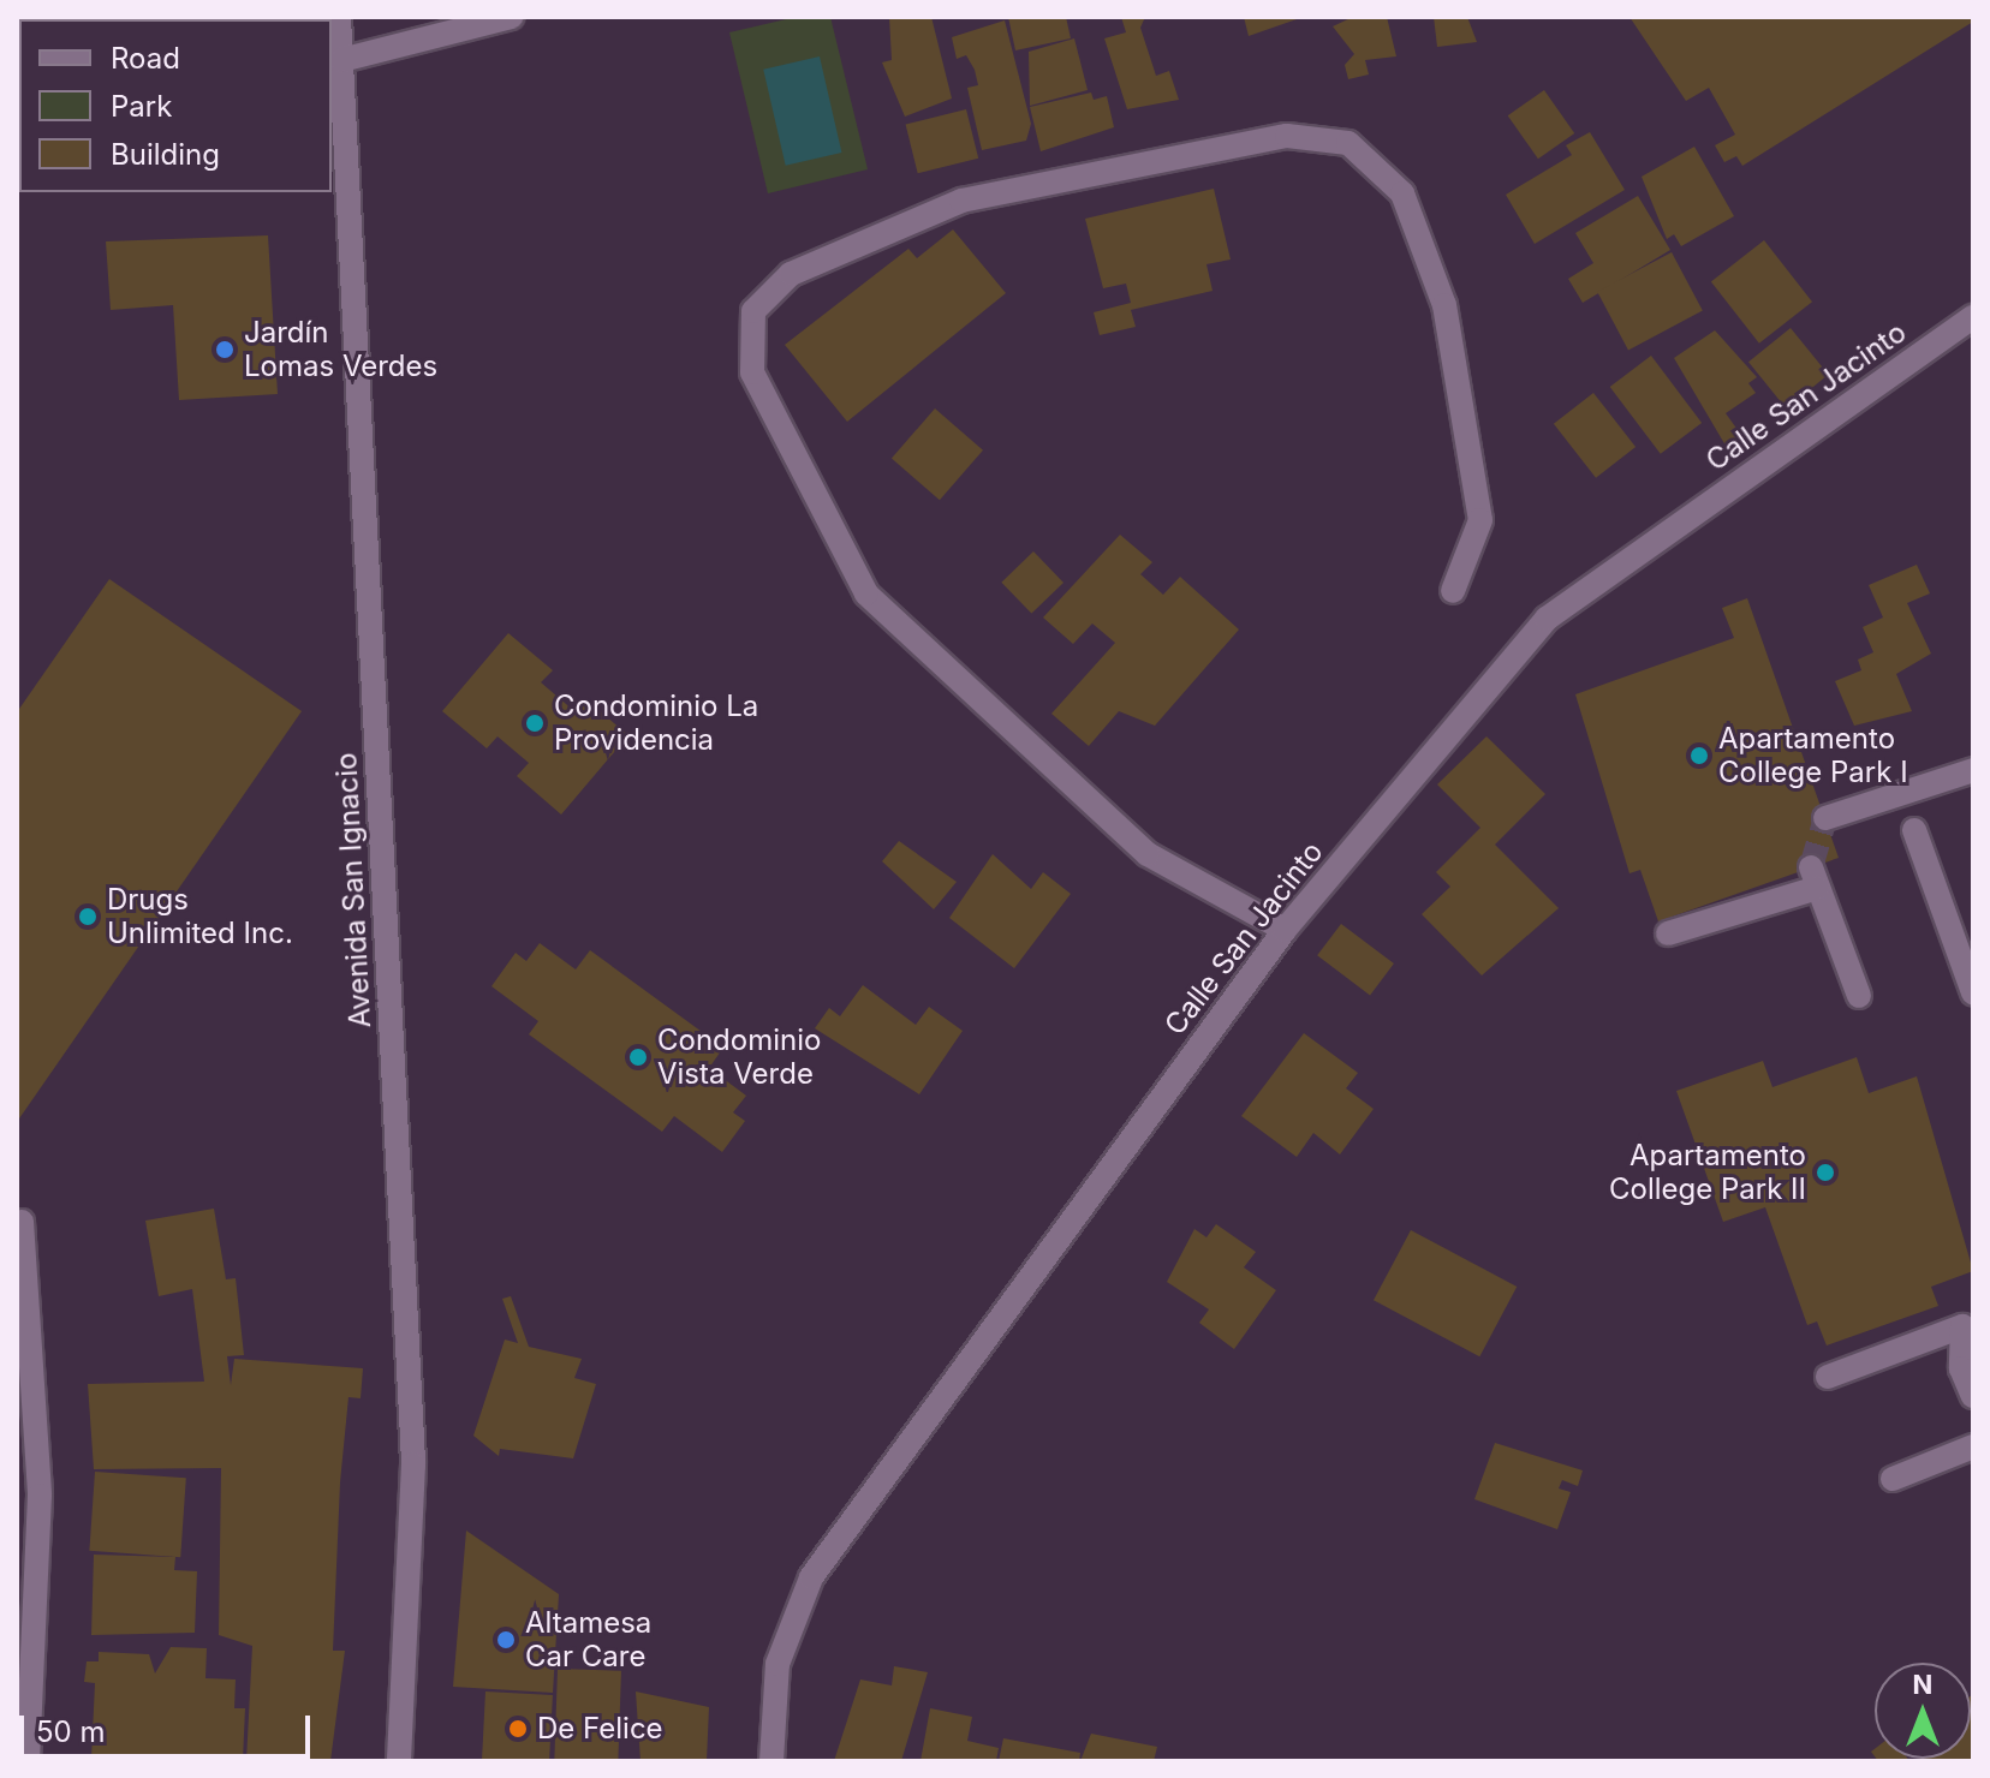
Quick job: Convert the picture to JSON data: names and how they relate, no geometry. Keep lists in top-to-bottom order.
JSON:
{
  "streets": {
    "street": ["Calle San Jacinto", "Avenida San Ignacio"]
  },
  "places": [
    "Jardín Lomas Verdes",
    "Condominio La Providencia",
    "Apartamento College Park I",
    "Drugs Unlimited Inc.",
    "Condominio Vista Verde",
    "Apartamento College Park II",
    "Altamesa Car Care",
    "De Felice"
  ],
  "legend": ["Road", "Park", "Building"],
  "scale_bar": "50 m",
  "north": "top"
}
